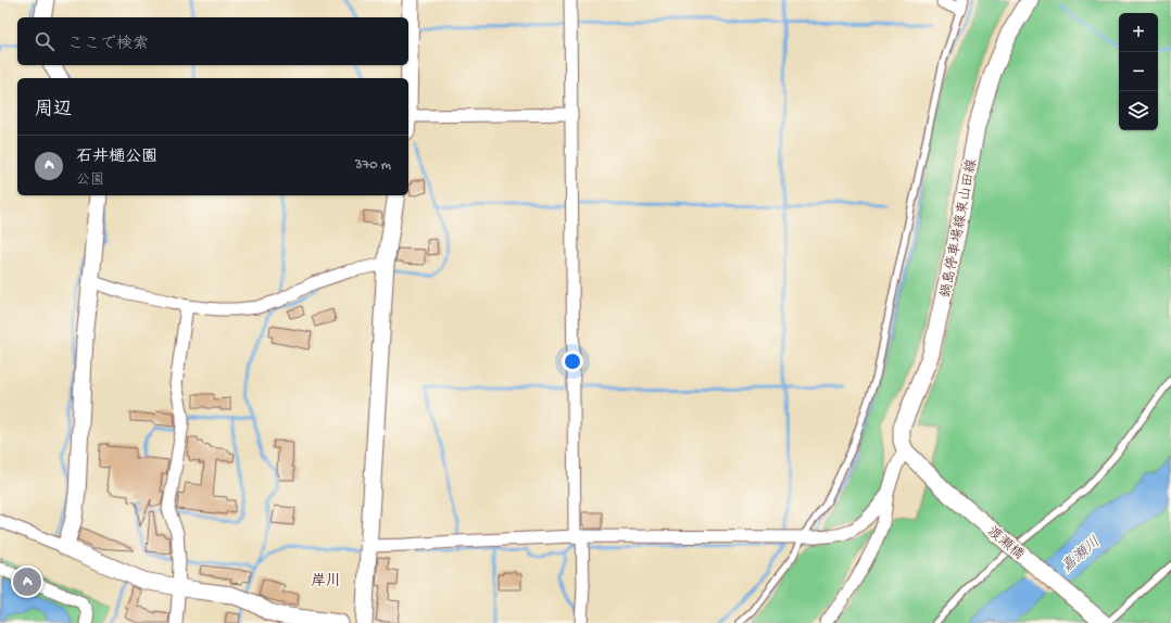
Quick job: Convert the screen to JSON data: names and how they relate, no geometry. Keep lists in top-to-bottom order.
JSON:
{
  "streets": {
    "street": ["鍋島停車場線東山田線", "渡瀬橋"]
  },
  "crossings": [
    ["鍋島停車場線東山田線", "渡瀬橋"]
  ],
  "districts": ["岸川"],
  "water": ["嘉瀬川"],
  "page": {
    "map_buttons": ["+", "−"],
    "search": "ここで検索",
    "heading": "周辺",
    "list": [
      {
        "mark": "A",
        "name": "石井樋公園",
        "note": "公園",
        "value": "370 m"
      }
    ],
    "pins": "A"
  }
}
